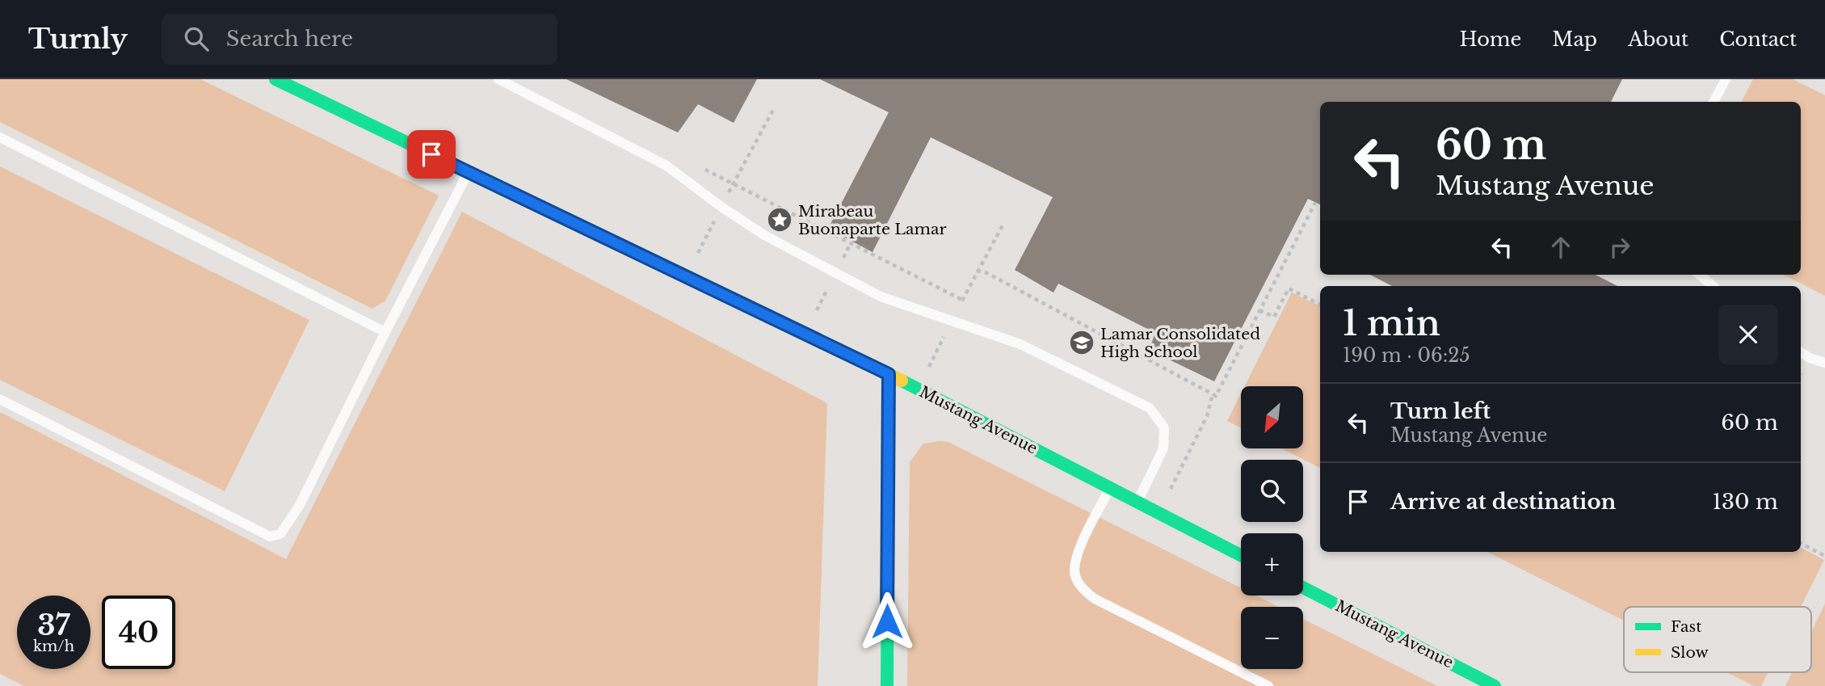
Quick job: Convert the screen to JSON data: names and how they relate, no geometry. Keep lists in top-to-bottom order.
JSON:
{
  "streets": {
    "street": ["Mustang Avenue"]
  },
  "places": {
    "place": ["Mirabeau Buonaparte Lamar"],
    "school or university": ["Lamar Consolidated High School"]
  },
  "legend": ["Fast", "Slow"],
  "north": "bottom left",
  "page": {
    "header": "Turnly",
    "search": "Search here",
    "nav": [
      "Home",
      "Map",
      "About",
      "Contact"
    ],
    "turn": ["60 m", "Mustang Avenue"],
    "heading": ["1 min", "190 m · 06:25"],
    "list": [
      {
        "name": "Turn left",
        "note": "Mustang Avenue",
        "value": "60 m"
      },
      {
        "name": "Arrive at destination",
        "value": "130 m"
      }
    ],
    "map_buttons": ["+", "−"],
    "speed": "37 km/h",
    "limit": "40"
  }
}
